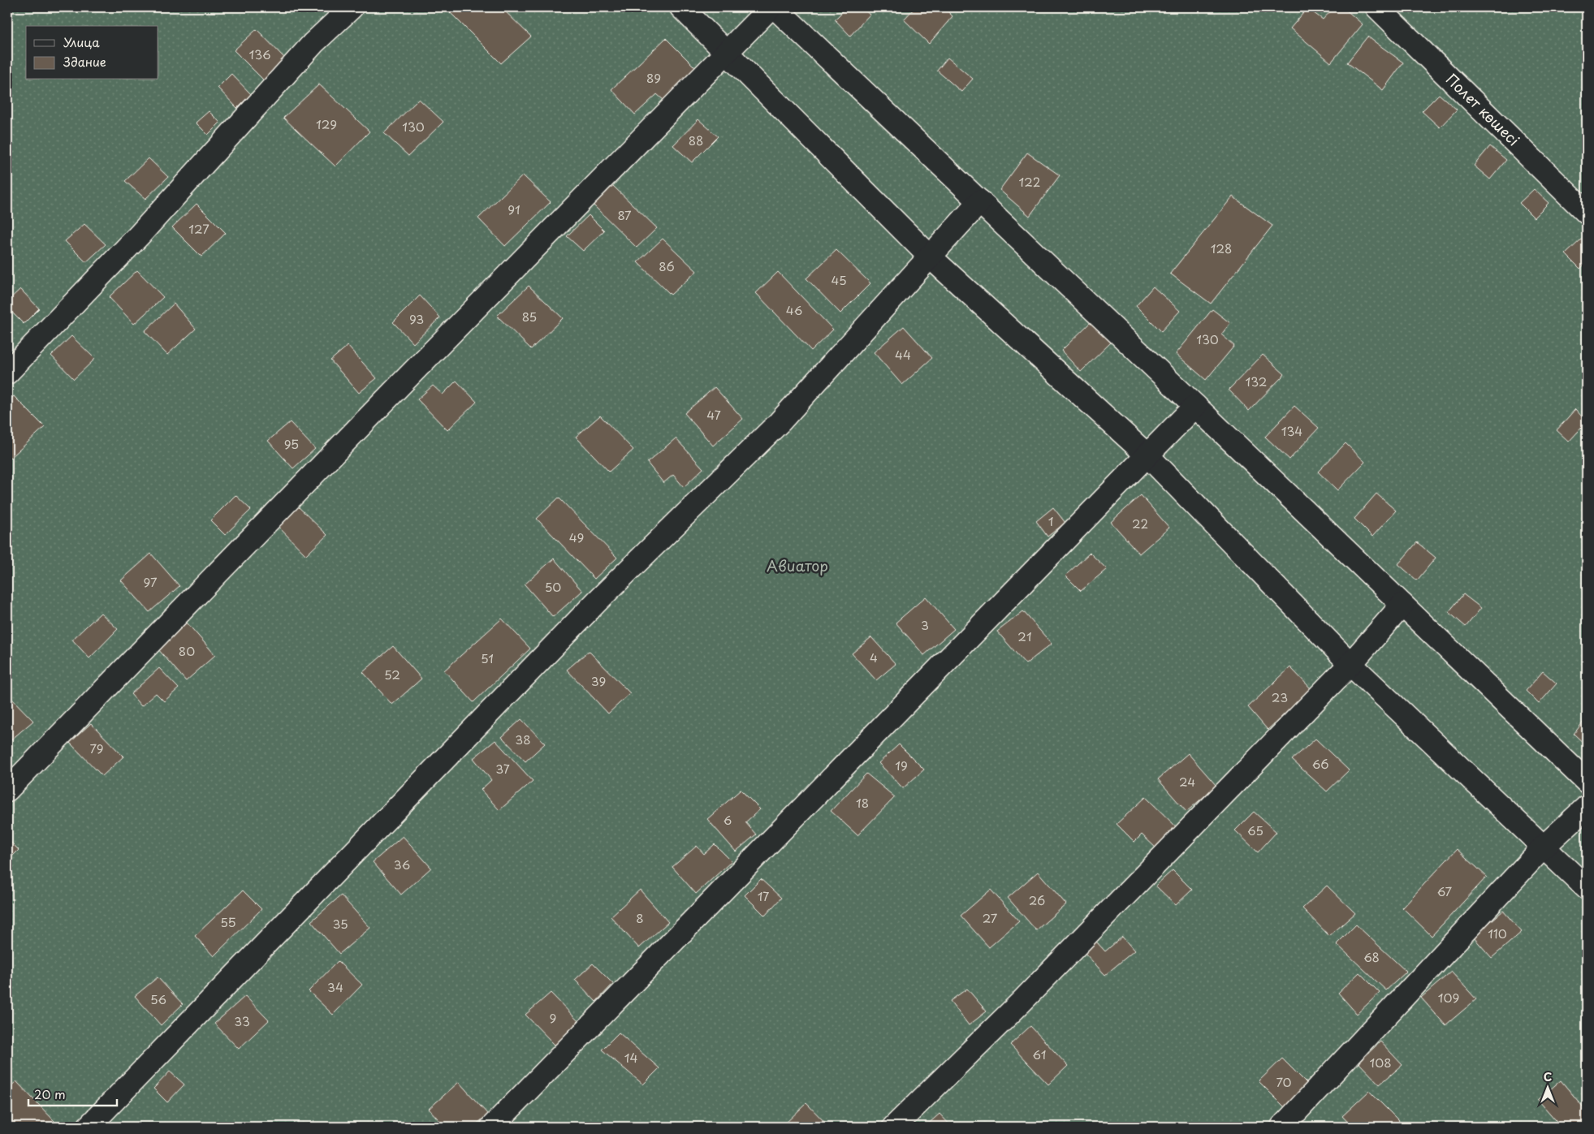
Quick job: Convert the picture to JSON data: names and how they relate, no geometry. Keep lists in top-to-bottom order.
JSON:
{
  "streets": {
    "street": ["Полет көшесі"]
  },
  "parks": ["Авиатор"],
  "house_numbers": [
    "136",
    "89",
    "129",
    "130",
    "88",
    "122",
    "91",
    "87",
    "127",
    "128",
    "86",
    "45",
    "46",
    "85",
    "93",
    "130",
    "44",
    "132",
    "47",
    "134",
    "95",
    "1",
    "22",
    "49",
    "97",
    "50",
    "3",
    "21",
    "80",
    "4",
    "51",
    "52",
    "39",
    "23",
    "38",
    "79",
    "66",
    "19",
    "37",
    "24",
    "18",
    "6",
    "65",
    "36",
    "67",
    "17",
    "26",
    "8",
    "27",
    "55",
    "35",
    "110",
    "68",
    "34",
    "109",
    "56",
    "9",
    "33",
    "61",
    "14",
    "108",
    "70"
  ],
  "legend": ["Улица", "Здание"],
  "scale_bar": "20 m",
  "north": "top"
}
